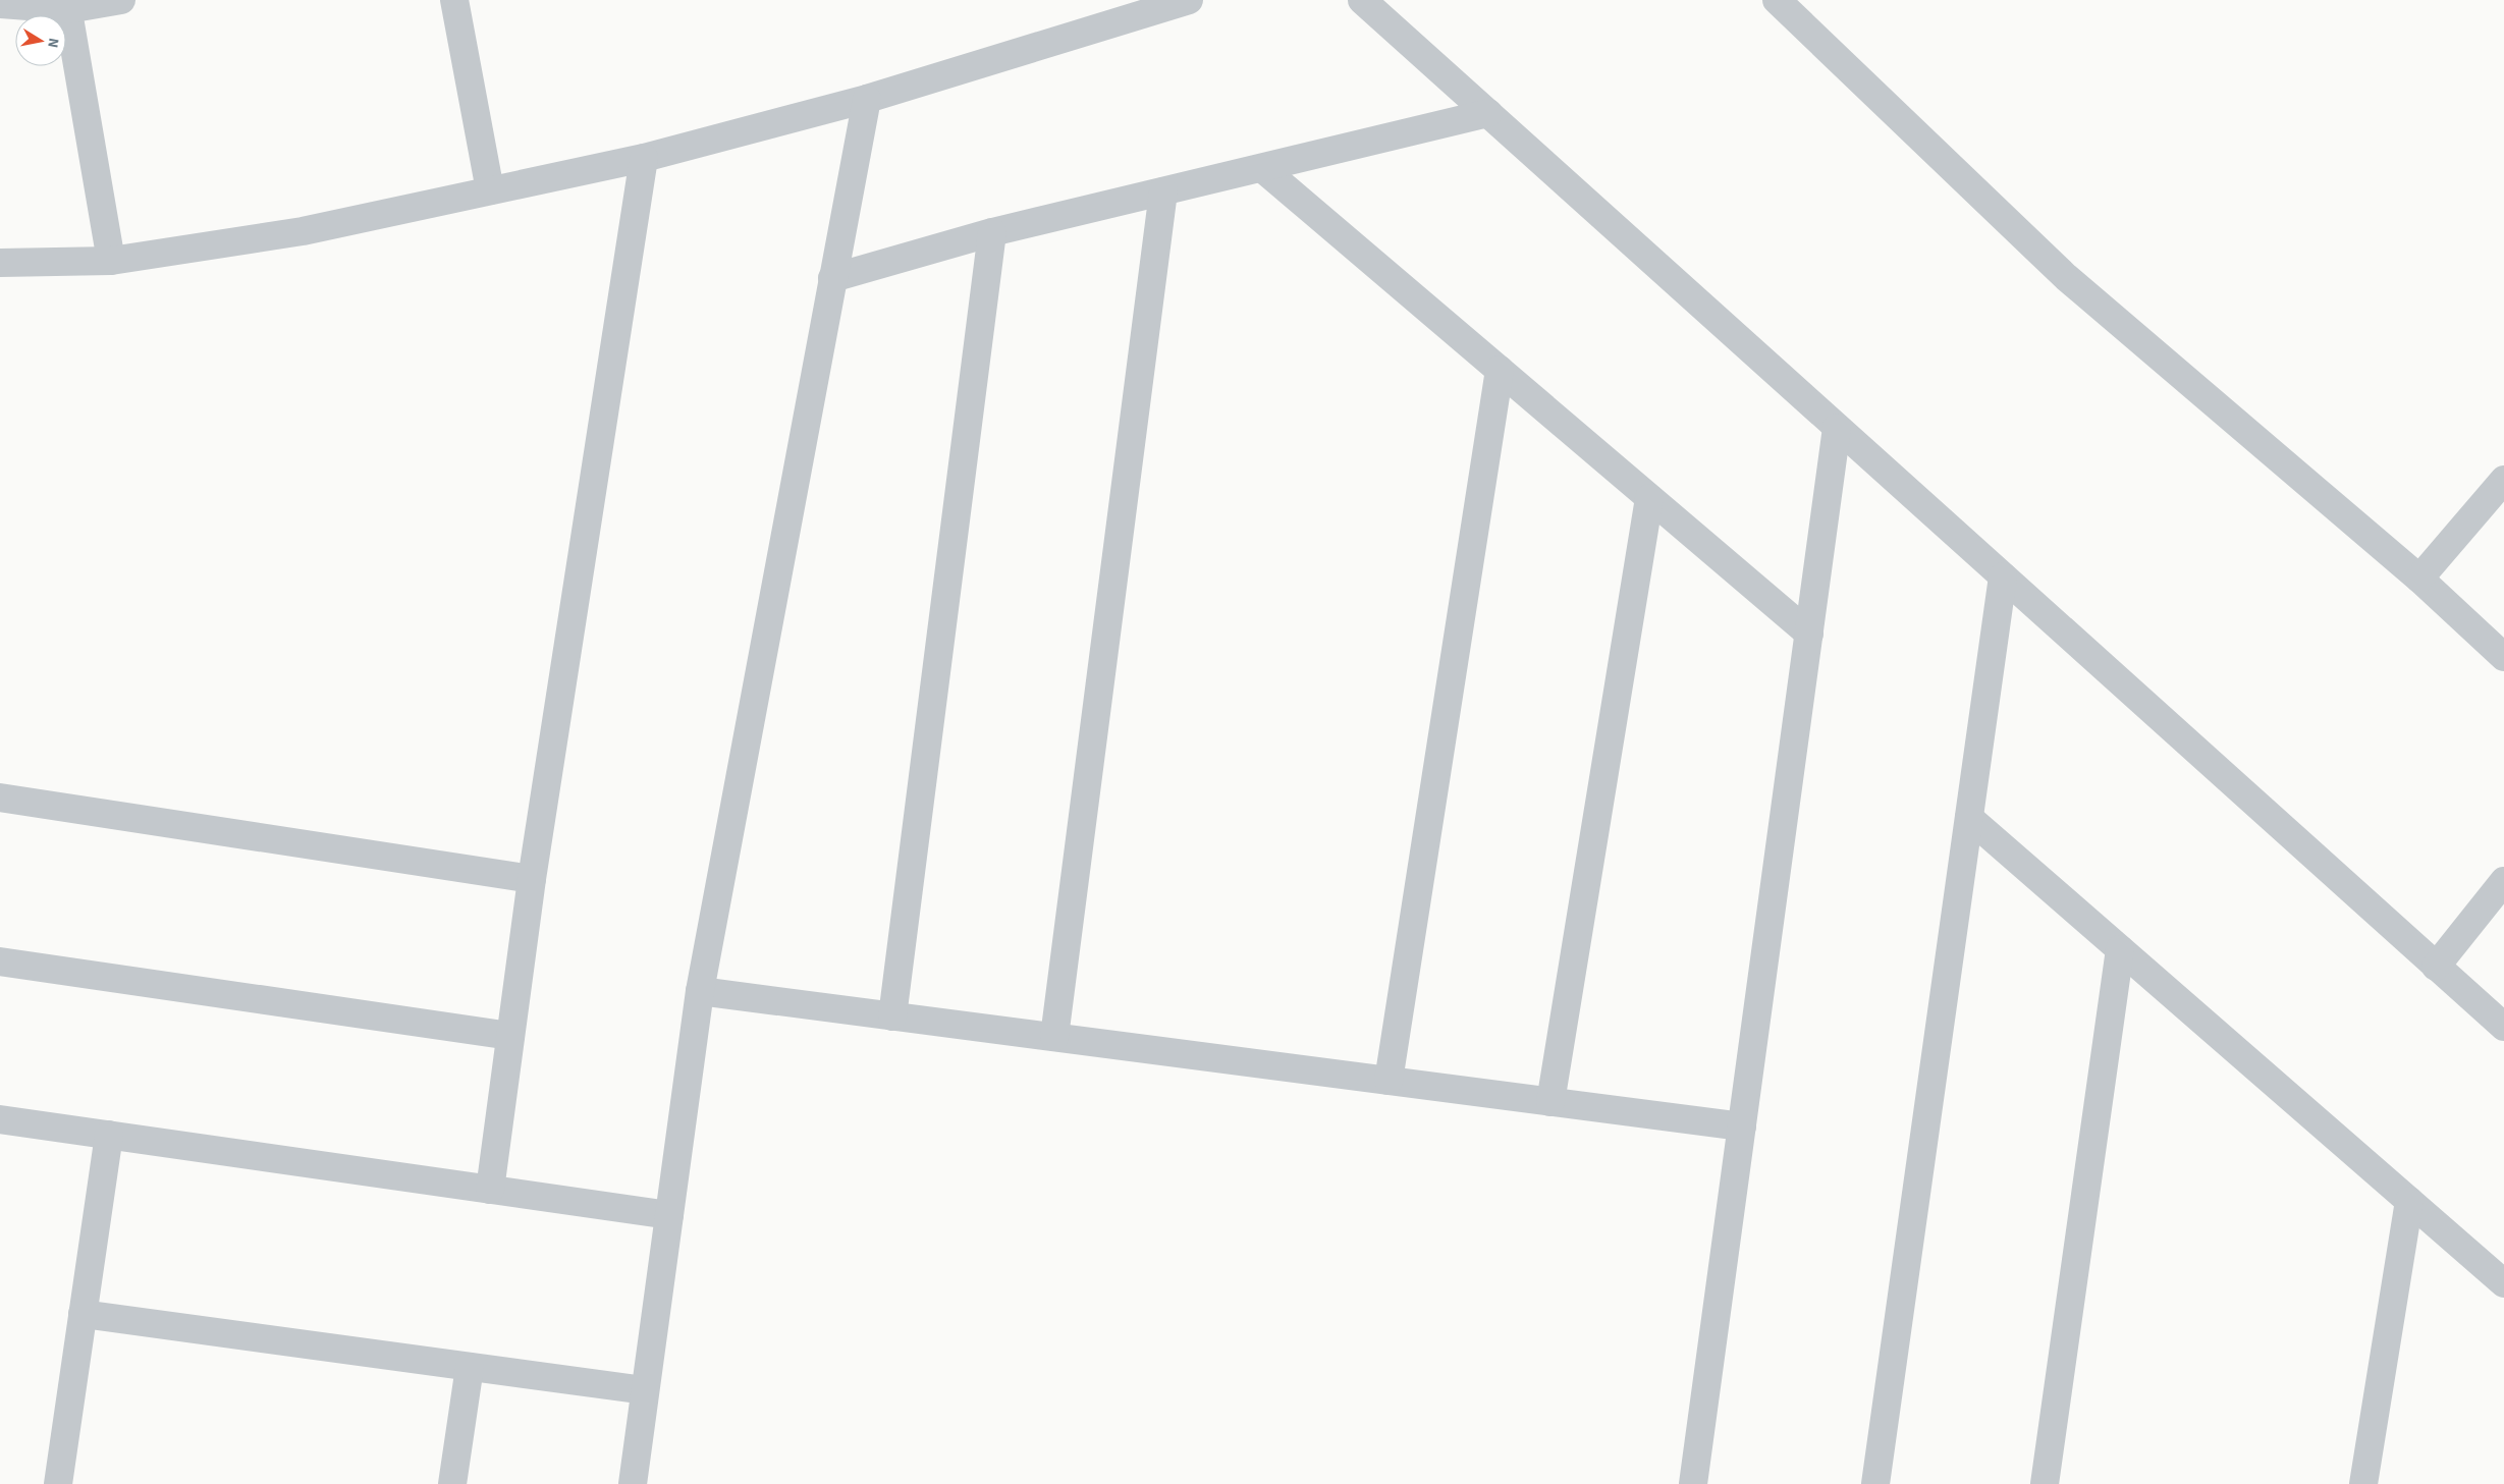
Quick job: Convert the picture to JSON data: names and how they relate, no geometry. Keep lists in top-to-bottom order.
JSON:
{
  "north": "right"
}
